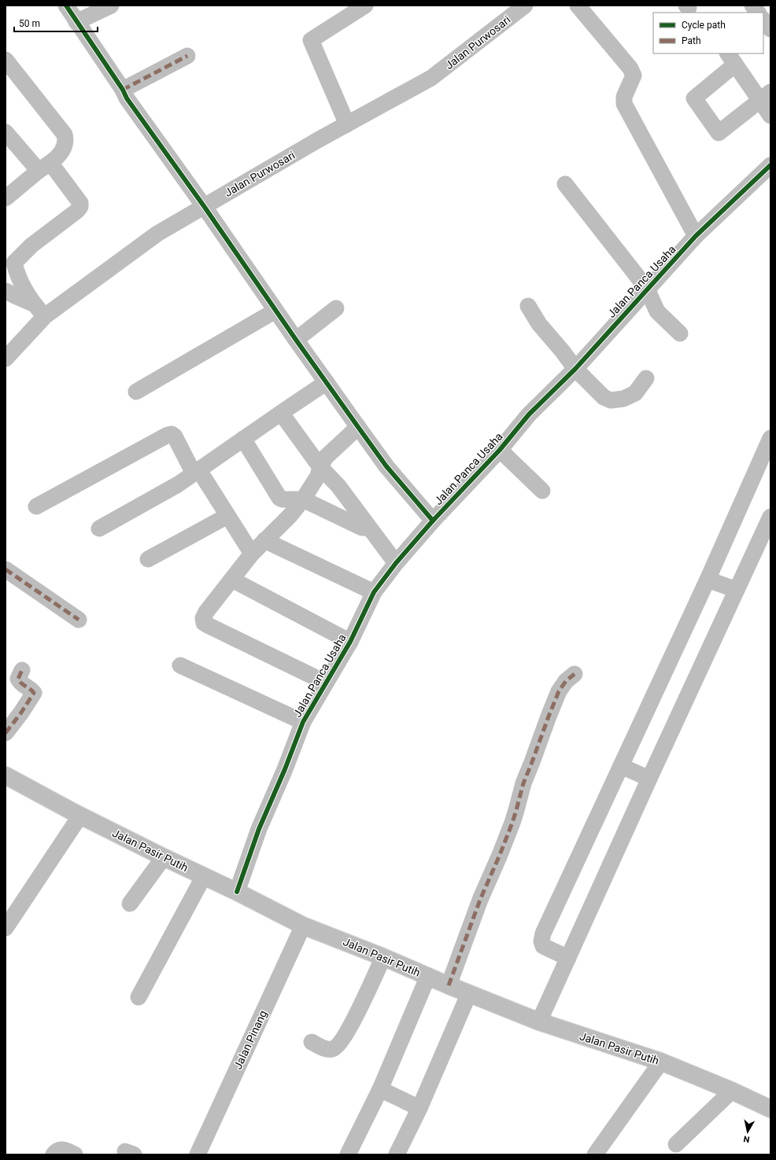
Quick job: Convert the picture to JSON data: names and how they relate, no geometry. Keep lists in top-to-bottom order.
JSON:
{
  "streets": {
    "highway": ["Jalan Pasir Putih"],
    "street": ["Jalan Purwosari", "Jalan Panca Usaha", "Jalan Pinang"]
  },
  "crossings": [
    ["Jalan Panca Usaha", "Jalan Pasir Putih"],
    ["Jalan Pasir Putih", "Jalan Pinang"]
  ],
  "legend": ["Cycle path", "Path"],
  "scale_bar": "50 m",
  "north": "bottom"
}
